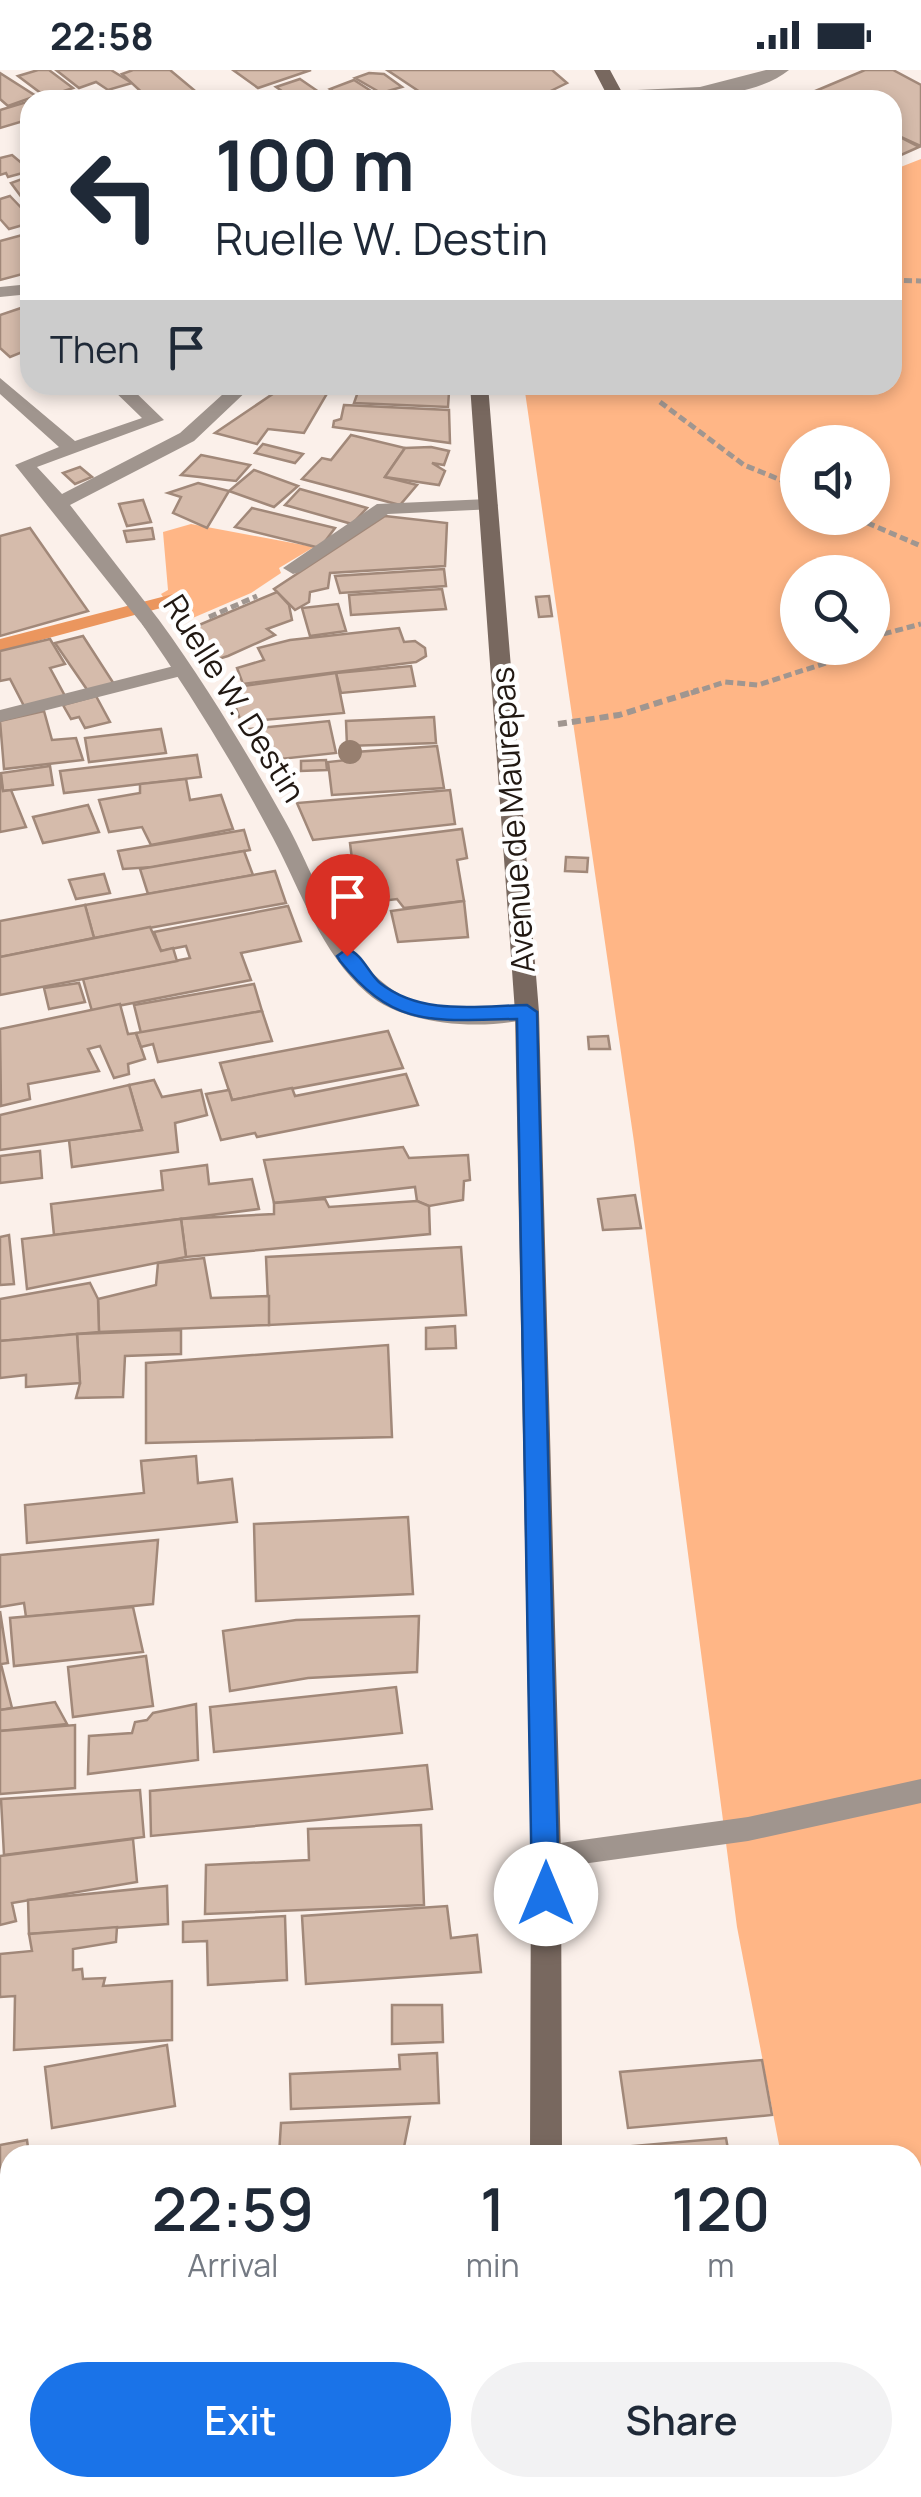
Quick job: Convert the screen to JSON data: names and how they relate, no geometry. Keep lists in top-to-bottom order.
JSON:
{
  "streets": {
    "street": ["Ruelle W. Destin", "Avenue de Maurepas"]
  },
  "crossings": [
    ["Ruelle W. Destin", "Avenue de Maurepas"]
  ],
  "page": {
    "status": "22:58",
    "turn": ["100 m", "Ruelle W. Destin"],
    "then": "Then",
    "eta": [
      "22:59",
      "Arrival",
      "1",
      "min",
      "120",
      "m"
    ],
    "buttons": ["Exit", "Share"]
  }
}
